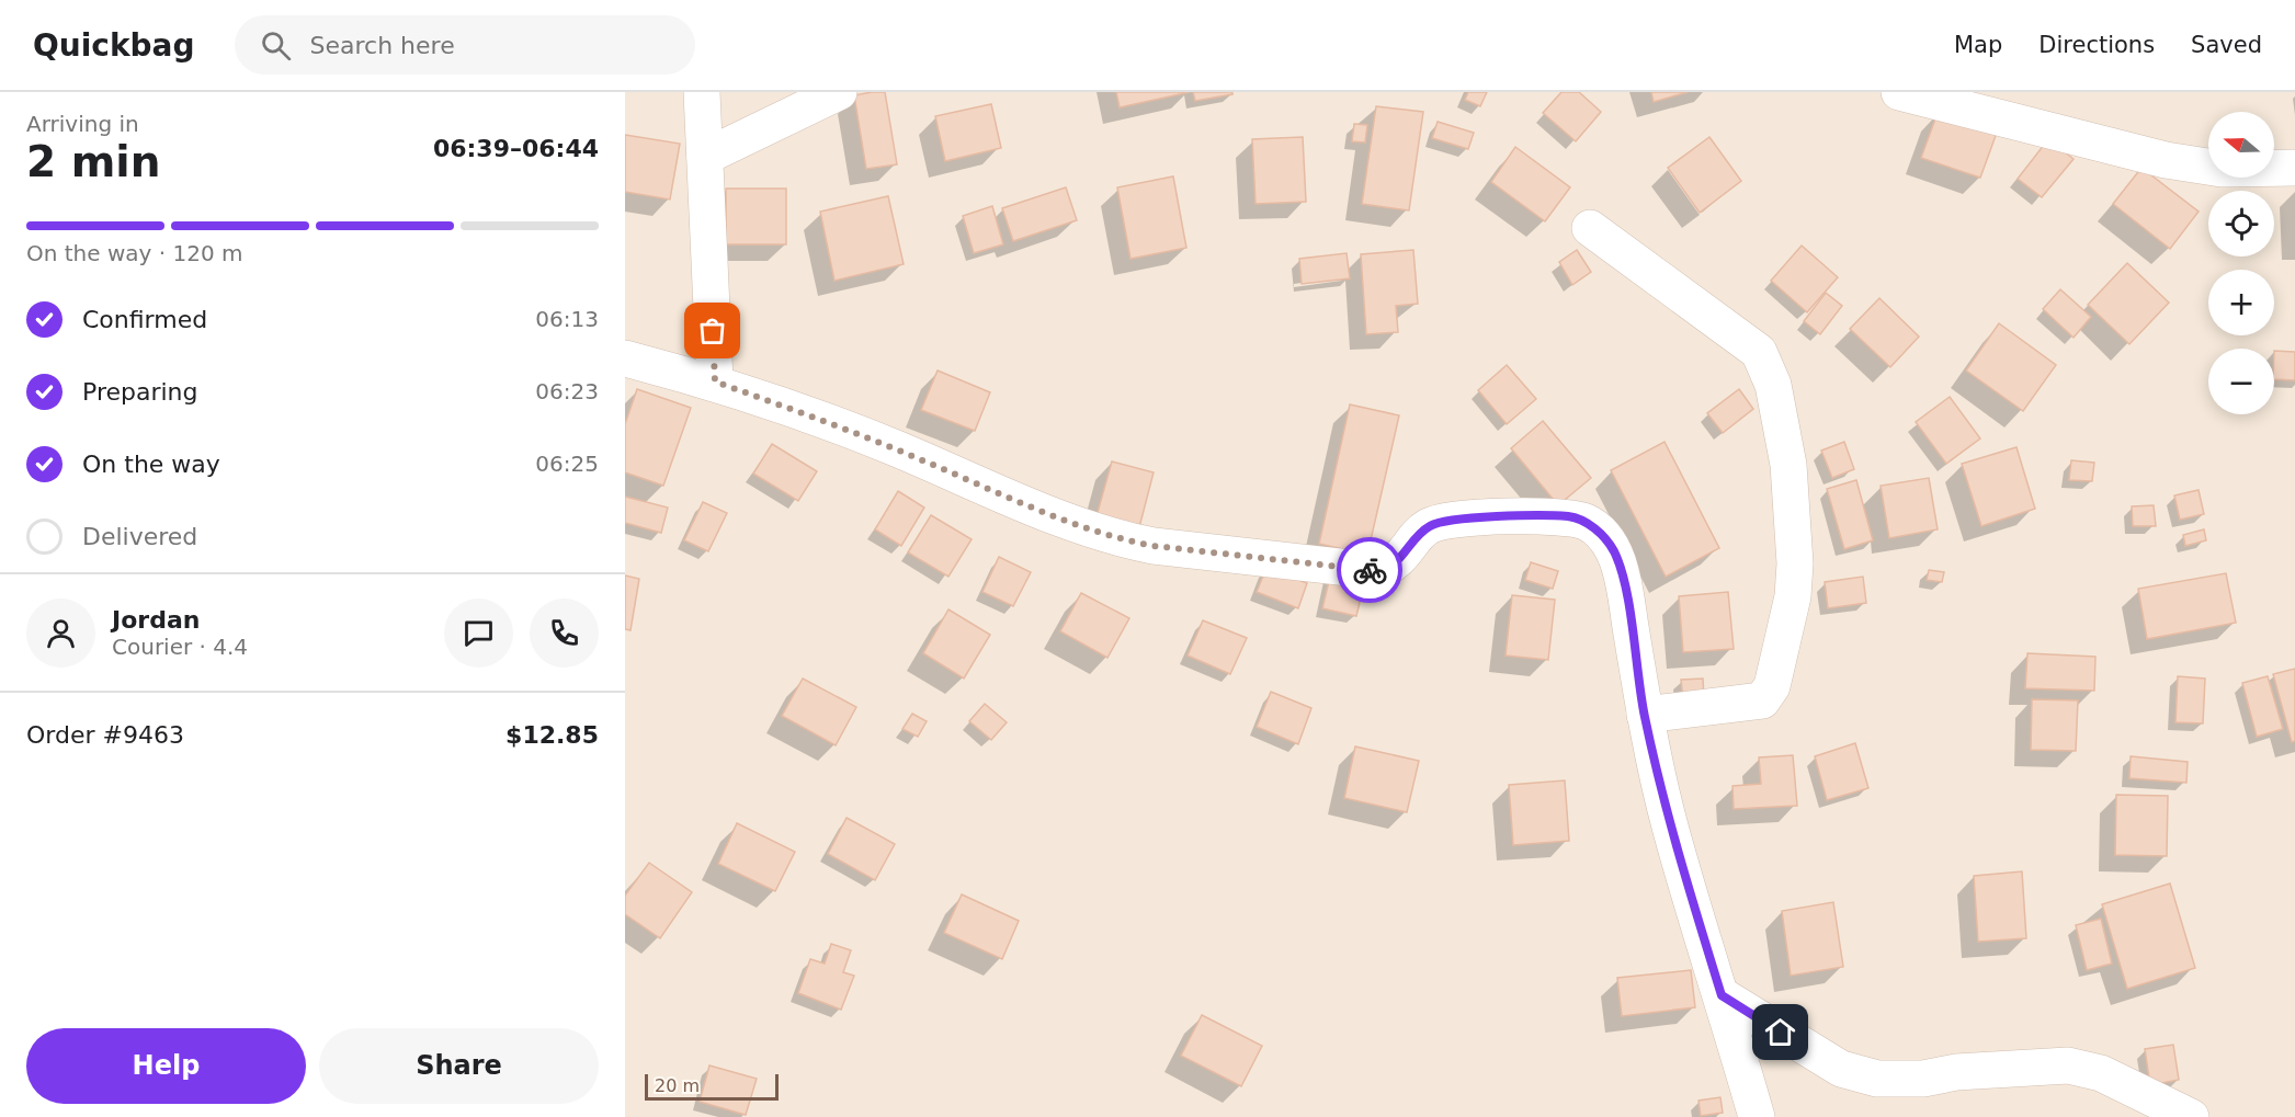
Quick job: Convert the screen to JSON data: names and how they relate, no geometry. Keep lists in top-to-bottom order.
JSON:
{
  "scale_bar": "20 m",
  "north": "left",
  "page": {
    "header": "Quickbag",
    "search": "Search here",
    "nav": ["Map", "Directions", "Saved"],
    "heading": ["2 min", "Arriving in", "06:39–06:44"],
    "panel": [
      "Jordan",
      "Courier · 4.4",
      "Order #9463",
      "$12.85"
    ],
    "map_buttons": ["+", "−"],
    "bar": "On the way · 120 m",
    "list": [
      ["Confirmed", "06:13"],
      ["Preparing", "06:23"],
      ["On the way", "06:25"],
      "Delivered"
    ],
    "buttons": ["Help", "Share"],
    "scale": "20 m"
  }
}
